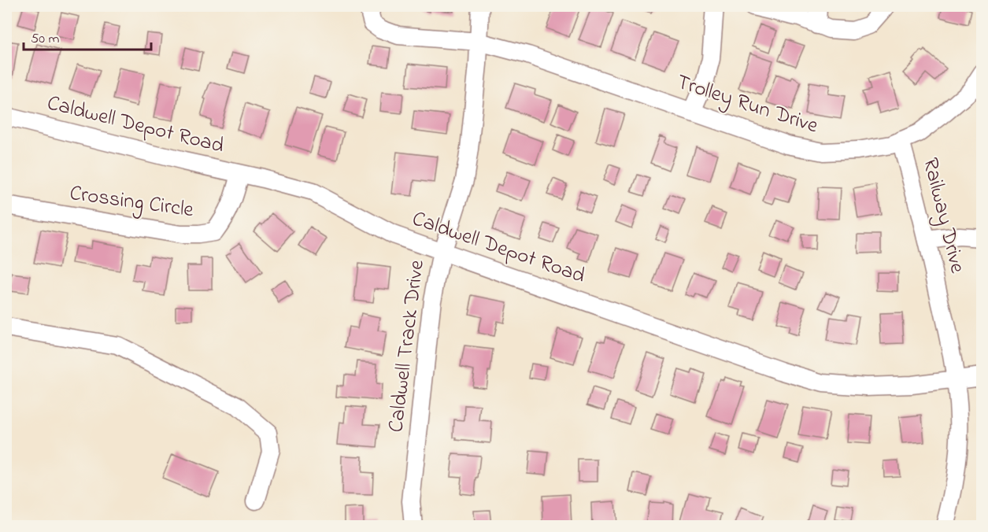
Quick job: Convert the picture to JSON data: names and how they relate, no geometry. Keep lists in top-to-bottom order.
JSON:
{
  "streets": {
    "street": [
      "Trolley Run Drive",
      "Caldwell Depot Road",
      "Crossing Circle",
      "Railway Drive",
      "Caldwell Track Drive"
    ]
  },
  "crossings": [
    ["Trolley Run Drive", "Railway Drive"],
    ["Trolley Run Drive", "Caldwell Track Drive"],
    ["Caldwell Depot Road", "Crossing Circle"],
    ["Caldwell Depot Road", "Railway Drive"],
    ["Caldwell Depot Road", "Caldwell Track Drive"]
  ],
  "scale_bar": "50 m"
}
